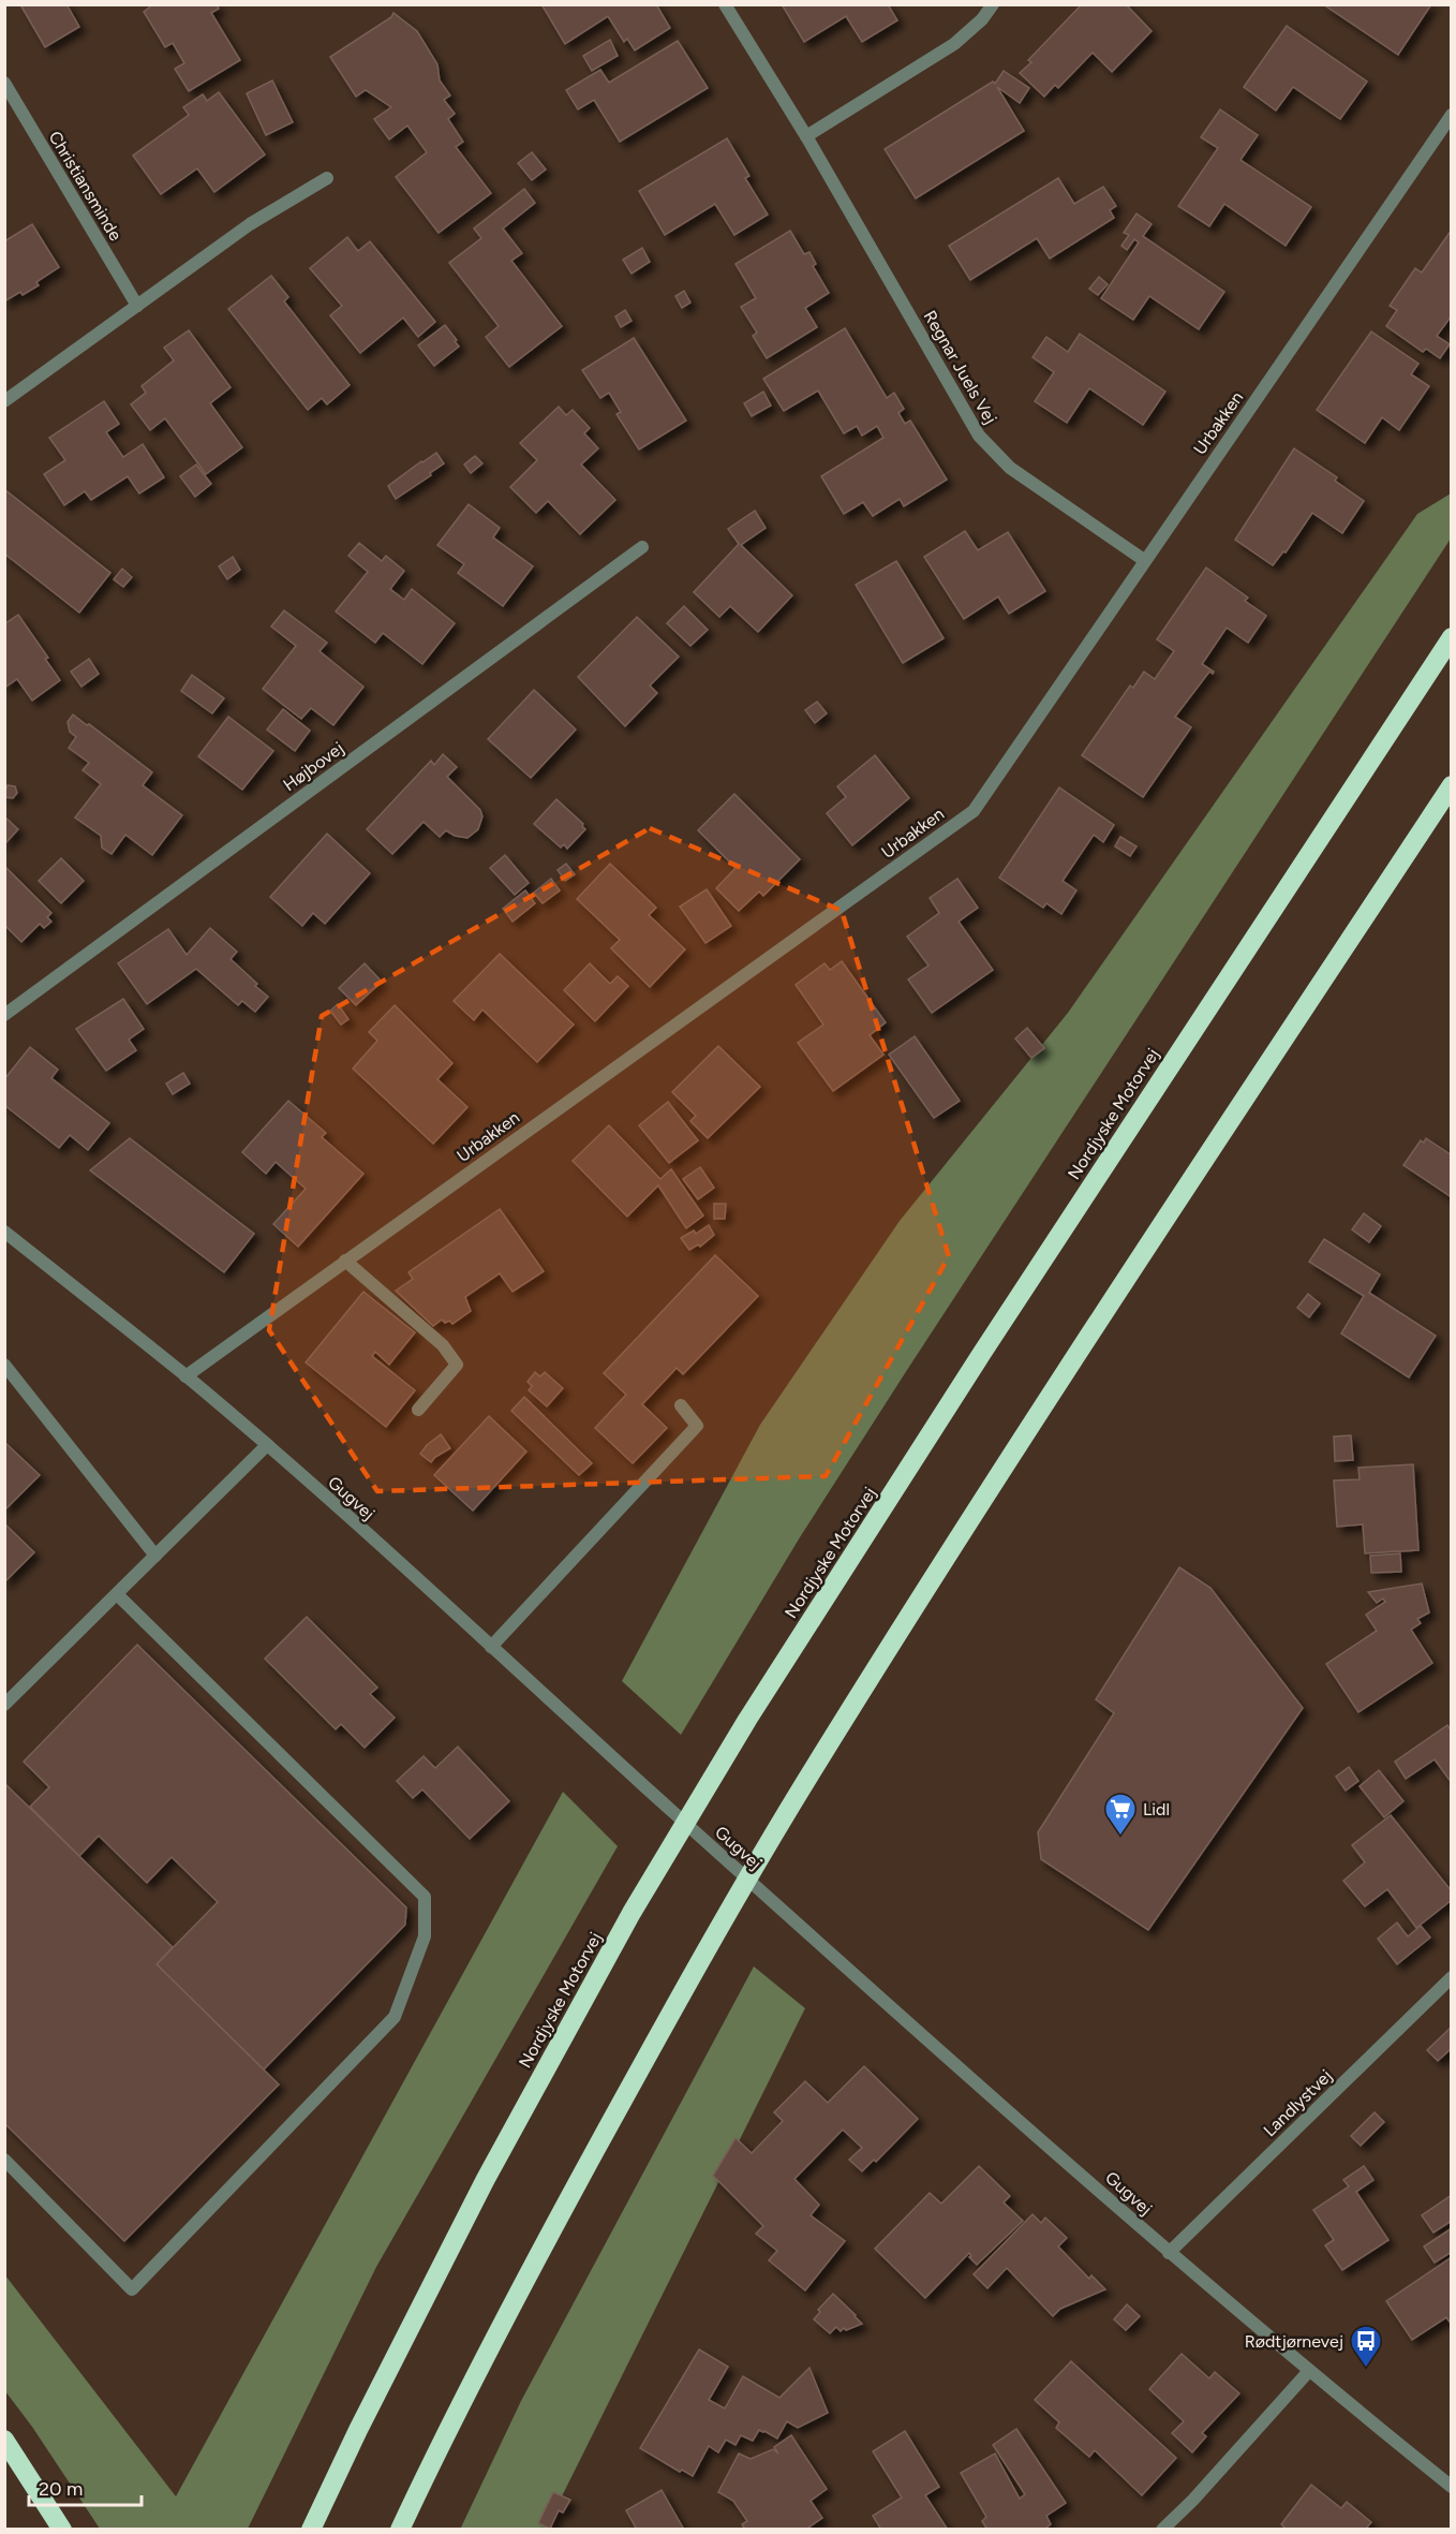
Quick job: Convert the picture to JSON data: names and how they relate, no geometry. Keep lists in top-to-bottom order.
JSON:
{
  "streets": {
    "highway": ["Nordjyske Motorvej"],
    "street": [
      "Christiansminde",
      "Regnar Juels Vej",
      "Urbakken",
      "Højbovej",
      "Gugvej",
      "Landlystvej"
    ]
  },
  "crossings": [
    ["Regnar Juels Vej", "Urbakken"],
    ["Urbakken", "Gugvej"],
    ["Gugvej", "Landlystvej"]
  ],
  "places": {
    "supermarket": ["Lidl"],
    "bus stop": ["Rødtjørnevej"]
  },
  "scale_bar": "20 m"
}
